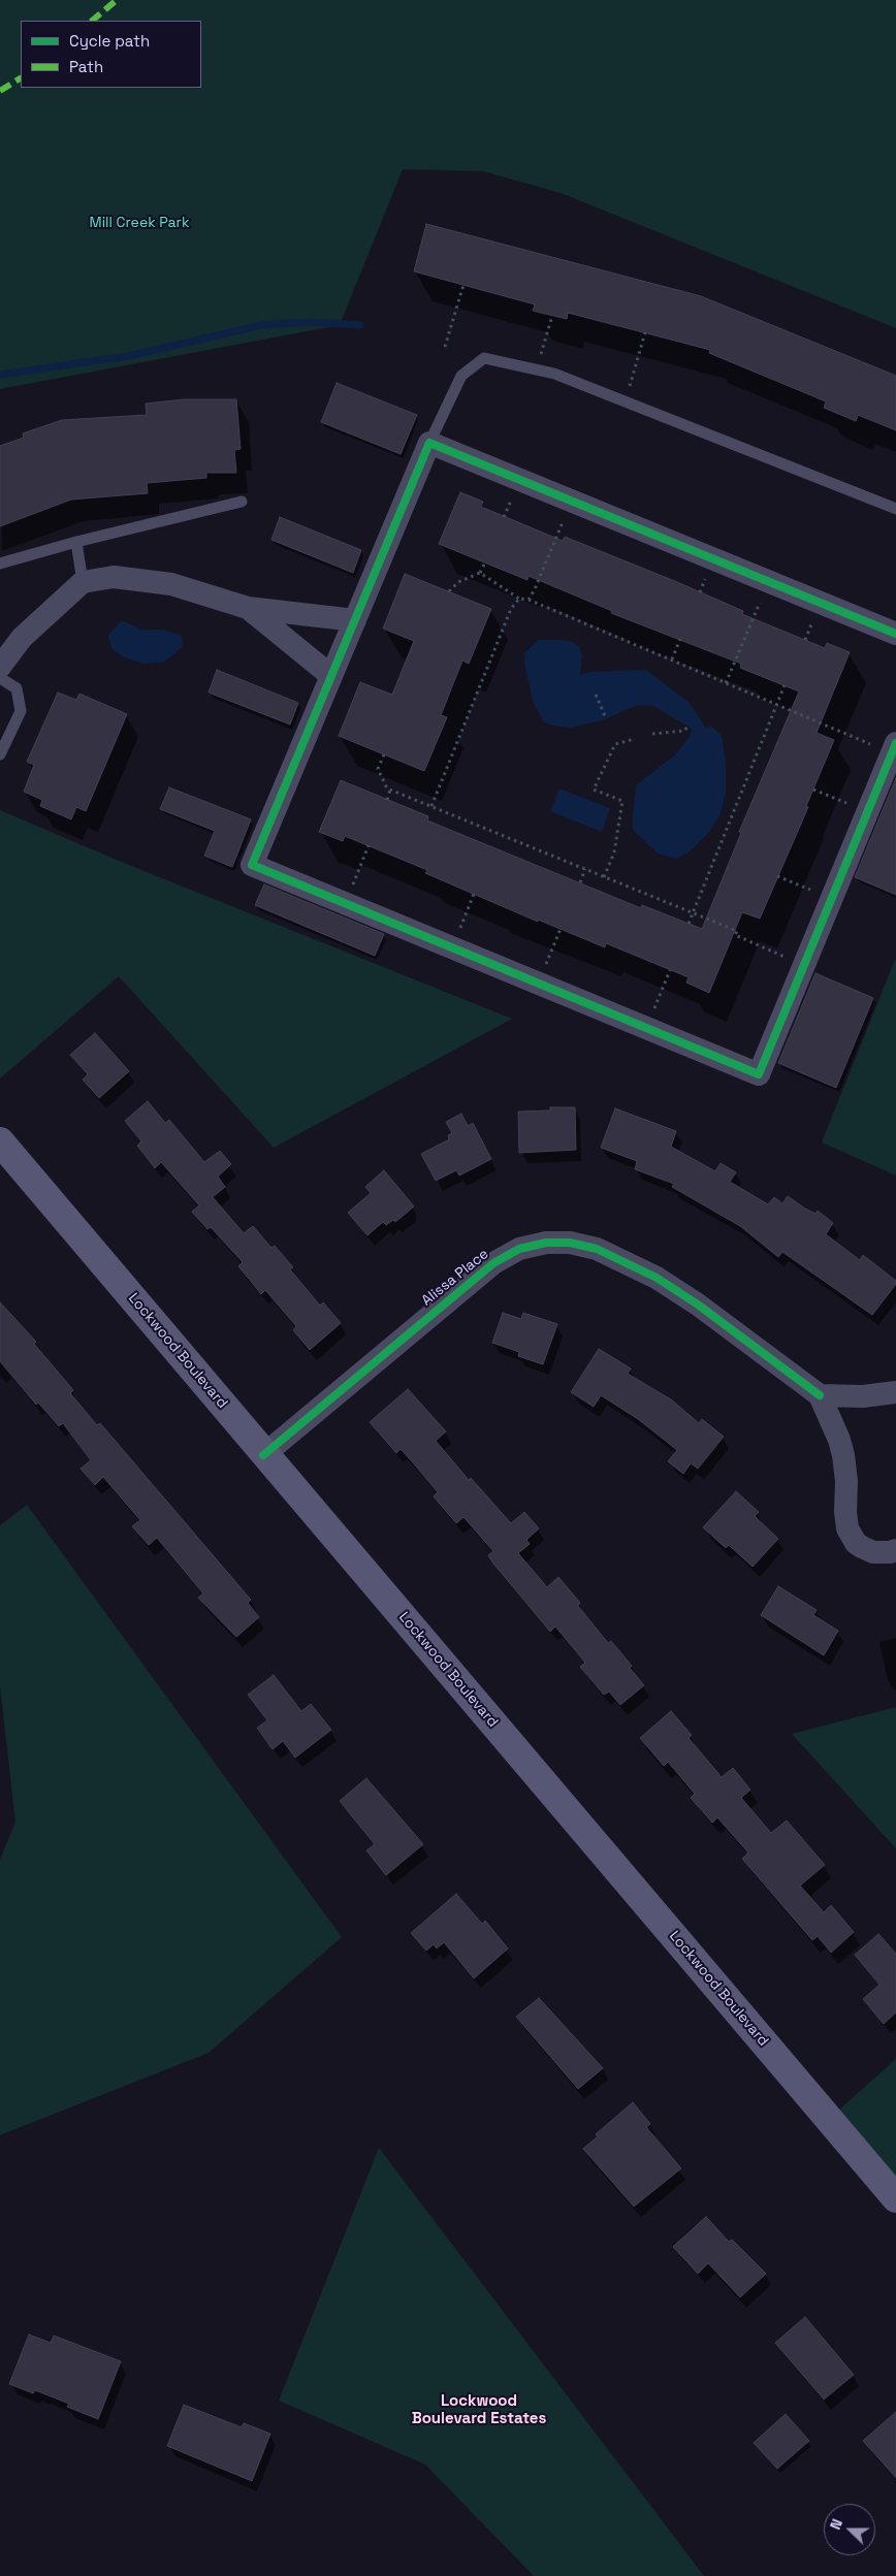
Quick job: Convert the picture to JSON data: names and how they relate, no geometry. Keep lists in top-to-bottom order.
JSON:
{
  "streets": {
    "main road": ["Lockwood Boulevard"],
    "street": ["Alissa Place"]
  },
  "crossings": [
    ["Alissa Place", "Lockwood Boulevard"]
  ],
  "districts": ["Lockwood Boulevard Estates"],
  "parks": ["Mill Creek Park"],
  "legend": ["Cycle path", "Path"],
  "north": "left"
}
